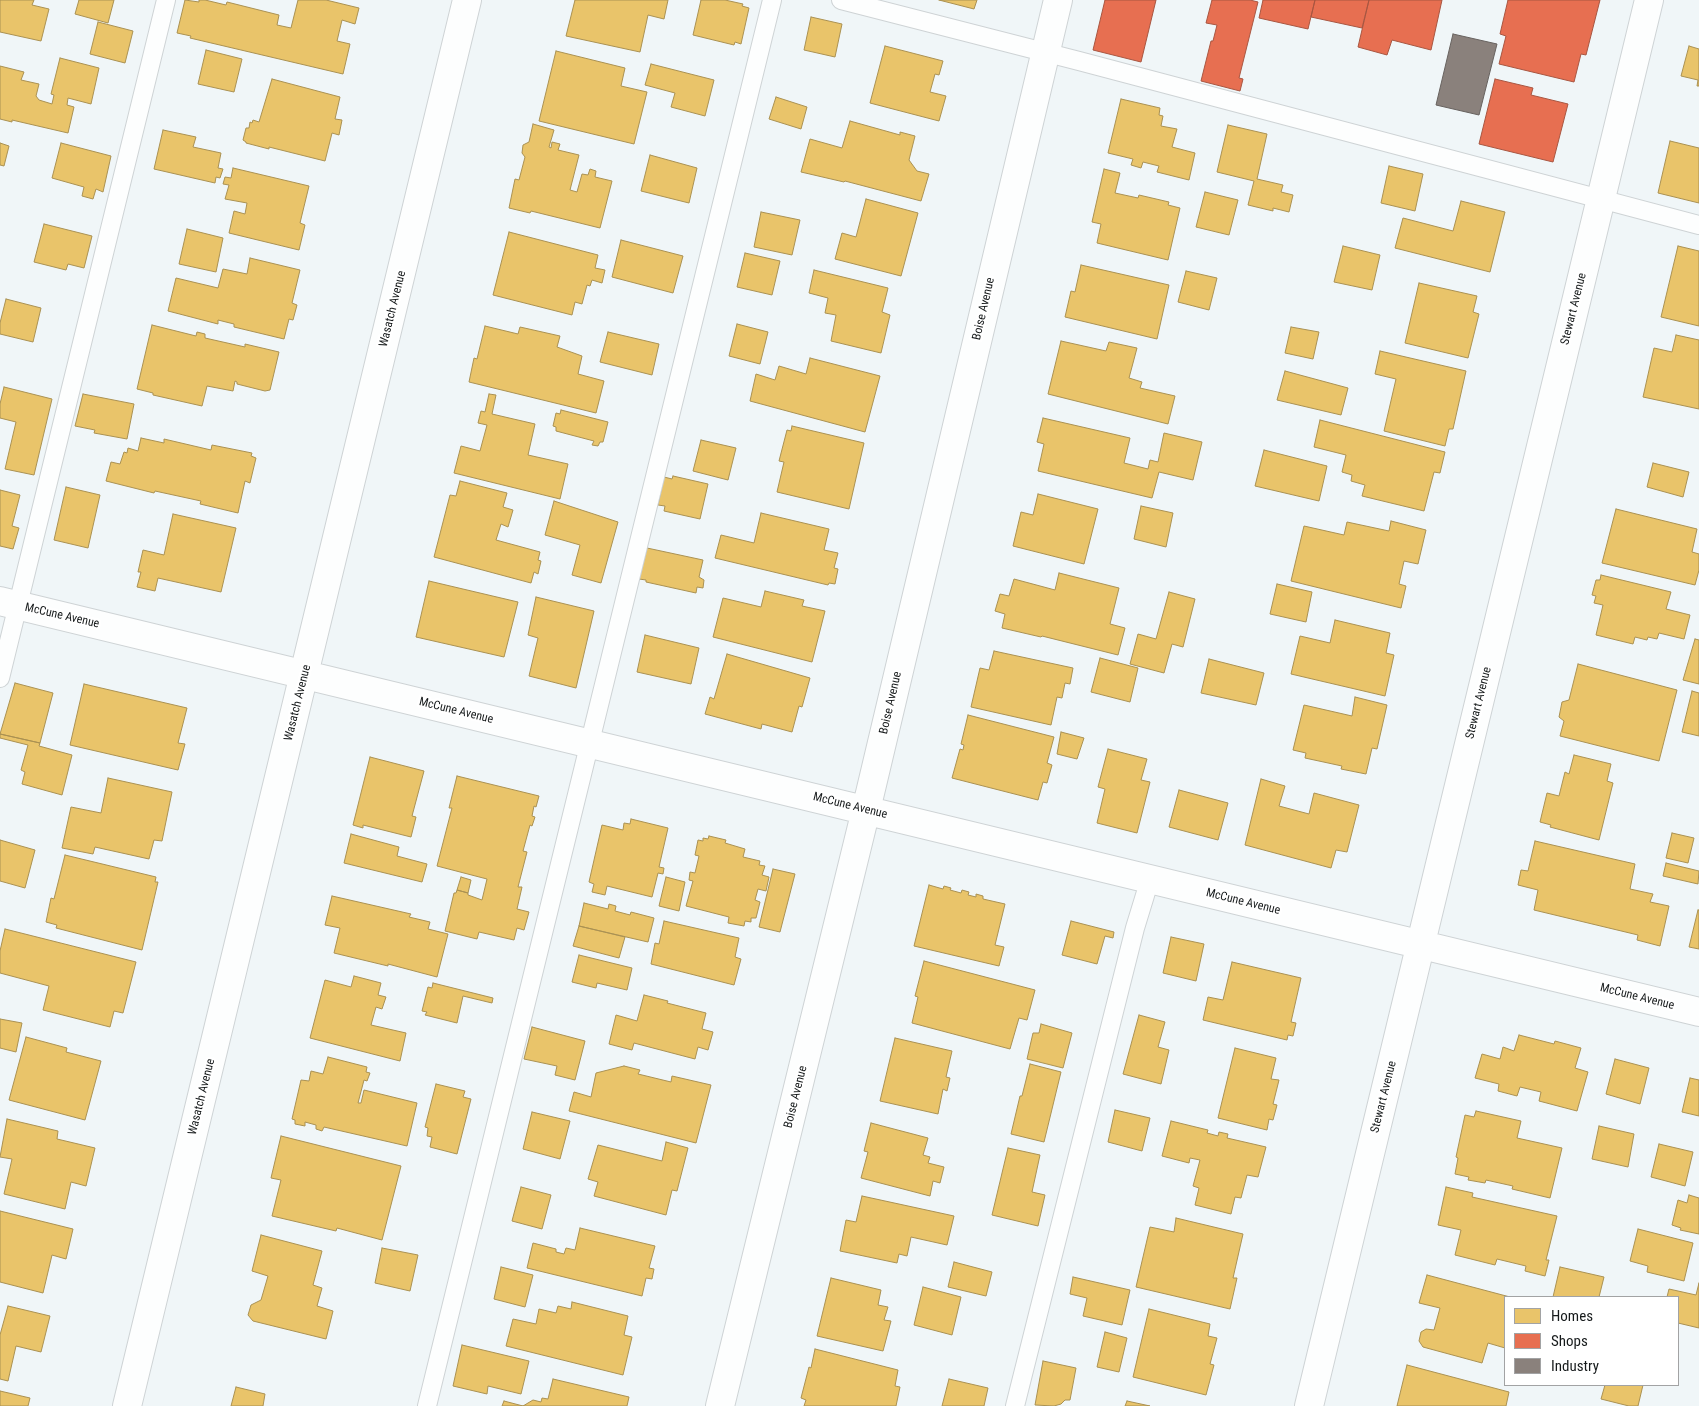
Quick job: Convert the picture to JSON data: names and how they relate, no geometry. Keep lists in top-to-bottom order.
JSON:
{
  "streets": {
    "street": [
      "Wasatch Avenue",
      "Boise Avenue",
      "Stewart Avenue",
      "McCune Avenue"
    ]
  },
  "crossings": [
    ["Wasatch Avenue", "McCune Avenue"],
    ["Boise Avenue", "McCune Avenue"],
    ["Stewart Avenue", "McCune Avenue"]
  ],
  "legend": ["Homes", "Shops", "Industry"]
}
